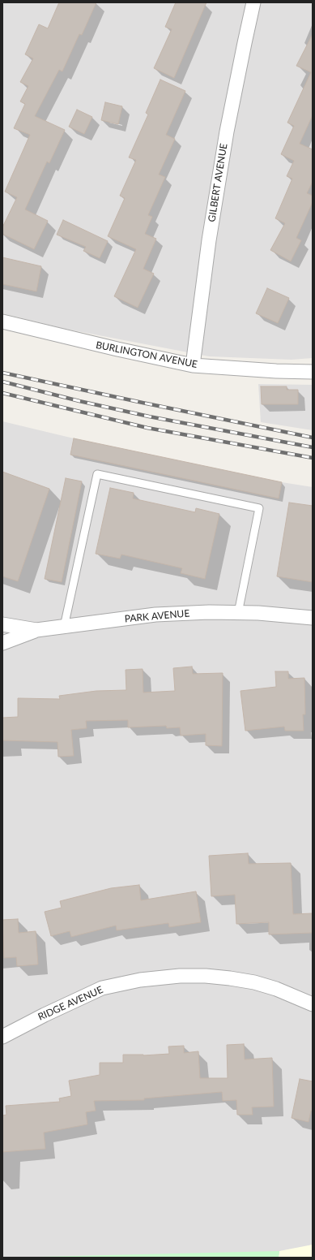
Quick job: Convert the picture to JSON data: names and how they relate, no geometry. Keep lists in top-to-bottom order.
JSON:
{
  "streets": {
    "street": [
      "GILBERT AVENUE",
      "BURLINGTON AVENUE",
      "PARK AVENUE",
      "RIDGE AVENUE"
    ]
  },
  "crossings": [
    ["GILBERT AVENUE", "BURLINGTON AVENUE"]
  ]
}
